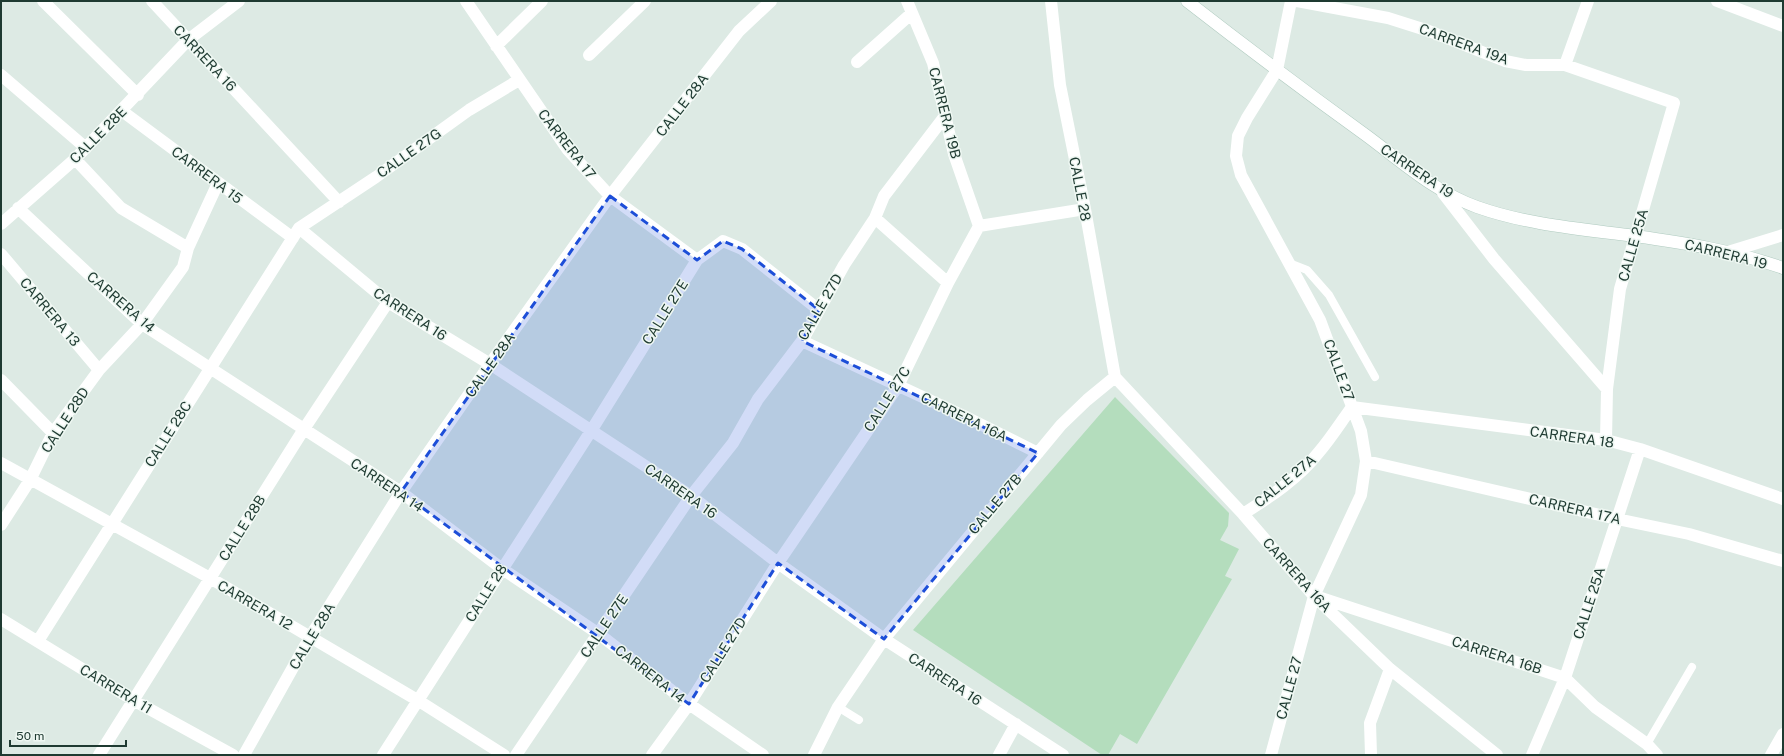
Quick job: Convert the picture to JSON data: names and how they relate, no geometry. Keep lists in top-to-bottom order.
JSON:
{
  "streets": {
    "street": [
      "CARRERA 19A",
      "CARRERA 16",
      "CALLE 28A",
      "CARRERA 19B",
      "CALLE 28E",
      "CARRERA 17",
      "CALLE 27G",
      "CARRERA 19",
      "CARRERA 15",
      "CALLE 28",
      "CALLE 25A",
      "CARRERA 14",
      "CALLE 27D",
      "CARRERA 13",
      "CALLE 27E",
      "CALLE 27",
      "CALLE 27C",
      "CARRERA 16A",
      "CALLE 28D",
      "CALLE 28C",
      "CARRERA 18",
      "CALLE 27A",
      "CALLE 27B",
      "CARRERA 17A",
      "CALLE 28B",
      "CARRERA 12",
      "CARRERA 16B",
      "CARRERA 11"
    ]
  },
  "crossings": [
    ["CARRERA 19A", "CALLE 25A"],
    ["CARRERA 16", "CALLE 28A"],
    ["CARRERA 16", "CALLE 28E"],
    ["CARRERA 16", "CALLE 27G"],
    ["CARRERA 16", "CARRERA 15"],
    ["CARRERA 16", "CALLE 28"],
    ["CARRERA 16", "CALLE 27D"],
    ["CARRERA 16", "CALLE 27E"],
    ["CARRERA 16", "CALLE 27C"],
    ["CARRERA 16", "CALLE 28C"],
    ["CARRERA 16", "CALLE 27B"],
    ["CARRERA 16", "CALLE 28B"],
    ["CALLE 28A", "CARRERA 17"],
    ["CALLE 28A", "CARRERA 14"],
    ["CALLE 28A", "CARRERA 12"],
    ["CARRERA 19B", "CALLE 27D"],
    ["CARRERA 19B", "CALLE 27C"],
    ["CALLE 28E", "CARRERA 15"],
    ["CALLE 28E", "CARRERA 14"],
    ["CARRERA 17", "CALLE 27G"],
    ["CARRERA 17", "CALLE 27E"],
    ["CALLE 27G", "CARRERA 15"],
    ["CALLE 27G", "CALLE 28C"],
    ["CARRERA 19", "CALLE 25A"],
    ["CARRERA 19", "CALLE 27"],
    ["CARRERA 15", "CALLE 28D"],
    ["CARRERA 15", "CALLE 28C"],
    ["CALLE 28", "CARRERA 14"],
    ["CALLE 28", "CALLE 27E"],
    ["CALLE 28", "CARRERA 16A"],
    ["CALLE 28", "CALLE 27B"],
    ["CALLE 28", "CARRERA 12"],
    ["CALLE 25A", "CARRERA 18"],
    ["CALLE 25A", "CARRERA 17A"],
    ["CALLE 25A", "CARRERA 16B"],
    ["CARRERA 14", "CALLE 27D"],
    ["CARRERA 14", "CALLE 27E"],
    ["CARRERA 14", "CALLE 28D"],
    ["CARRERA 14", "CALLE 28C"],
    ["CARRERA 14", "CALLE 28B"],
    ["CALLE 27D", "CALLE 27E"],
    ["CALLE 27D", "CALLE 27C"],
    ["CALLE 27D", "CARRERA 16A"],
    ["CARRERA 13", "CALLE 28D"],
    ["CALLE 27", "CARRERA 16A"],
    ["CALLE 27", "CARRERA 18"],
    ["CALLE 27", "CALLE 27A"],
    ["CALLE 27", "CARRERA 17A"],
    ["CALLE 27", "CARRERA 16B"],
    ["CALLE 27C", "CARRERA 16A"],
    ["CARRERA 16A", "CALLE 27A"],
    ["CARRERA 16A", "CALLE 27B"],
    ["CARRERA 16A", "CARRERA 16B"],
    ["CALLE 28D", "CARRERA 12"],
    ["CALLE 28C", "CARRERA 12"],
    ["CALLE 28C", "CARRERA 11"],
    ["CARRERA 18", "CALLE 27A"],
    ["CALLE 28B", "CARRERA 12"],
    ["CALLE 28B", "CARRERA 11"]
  ],
  "scale_bar": "50 m"
}
